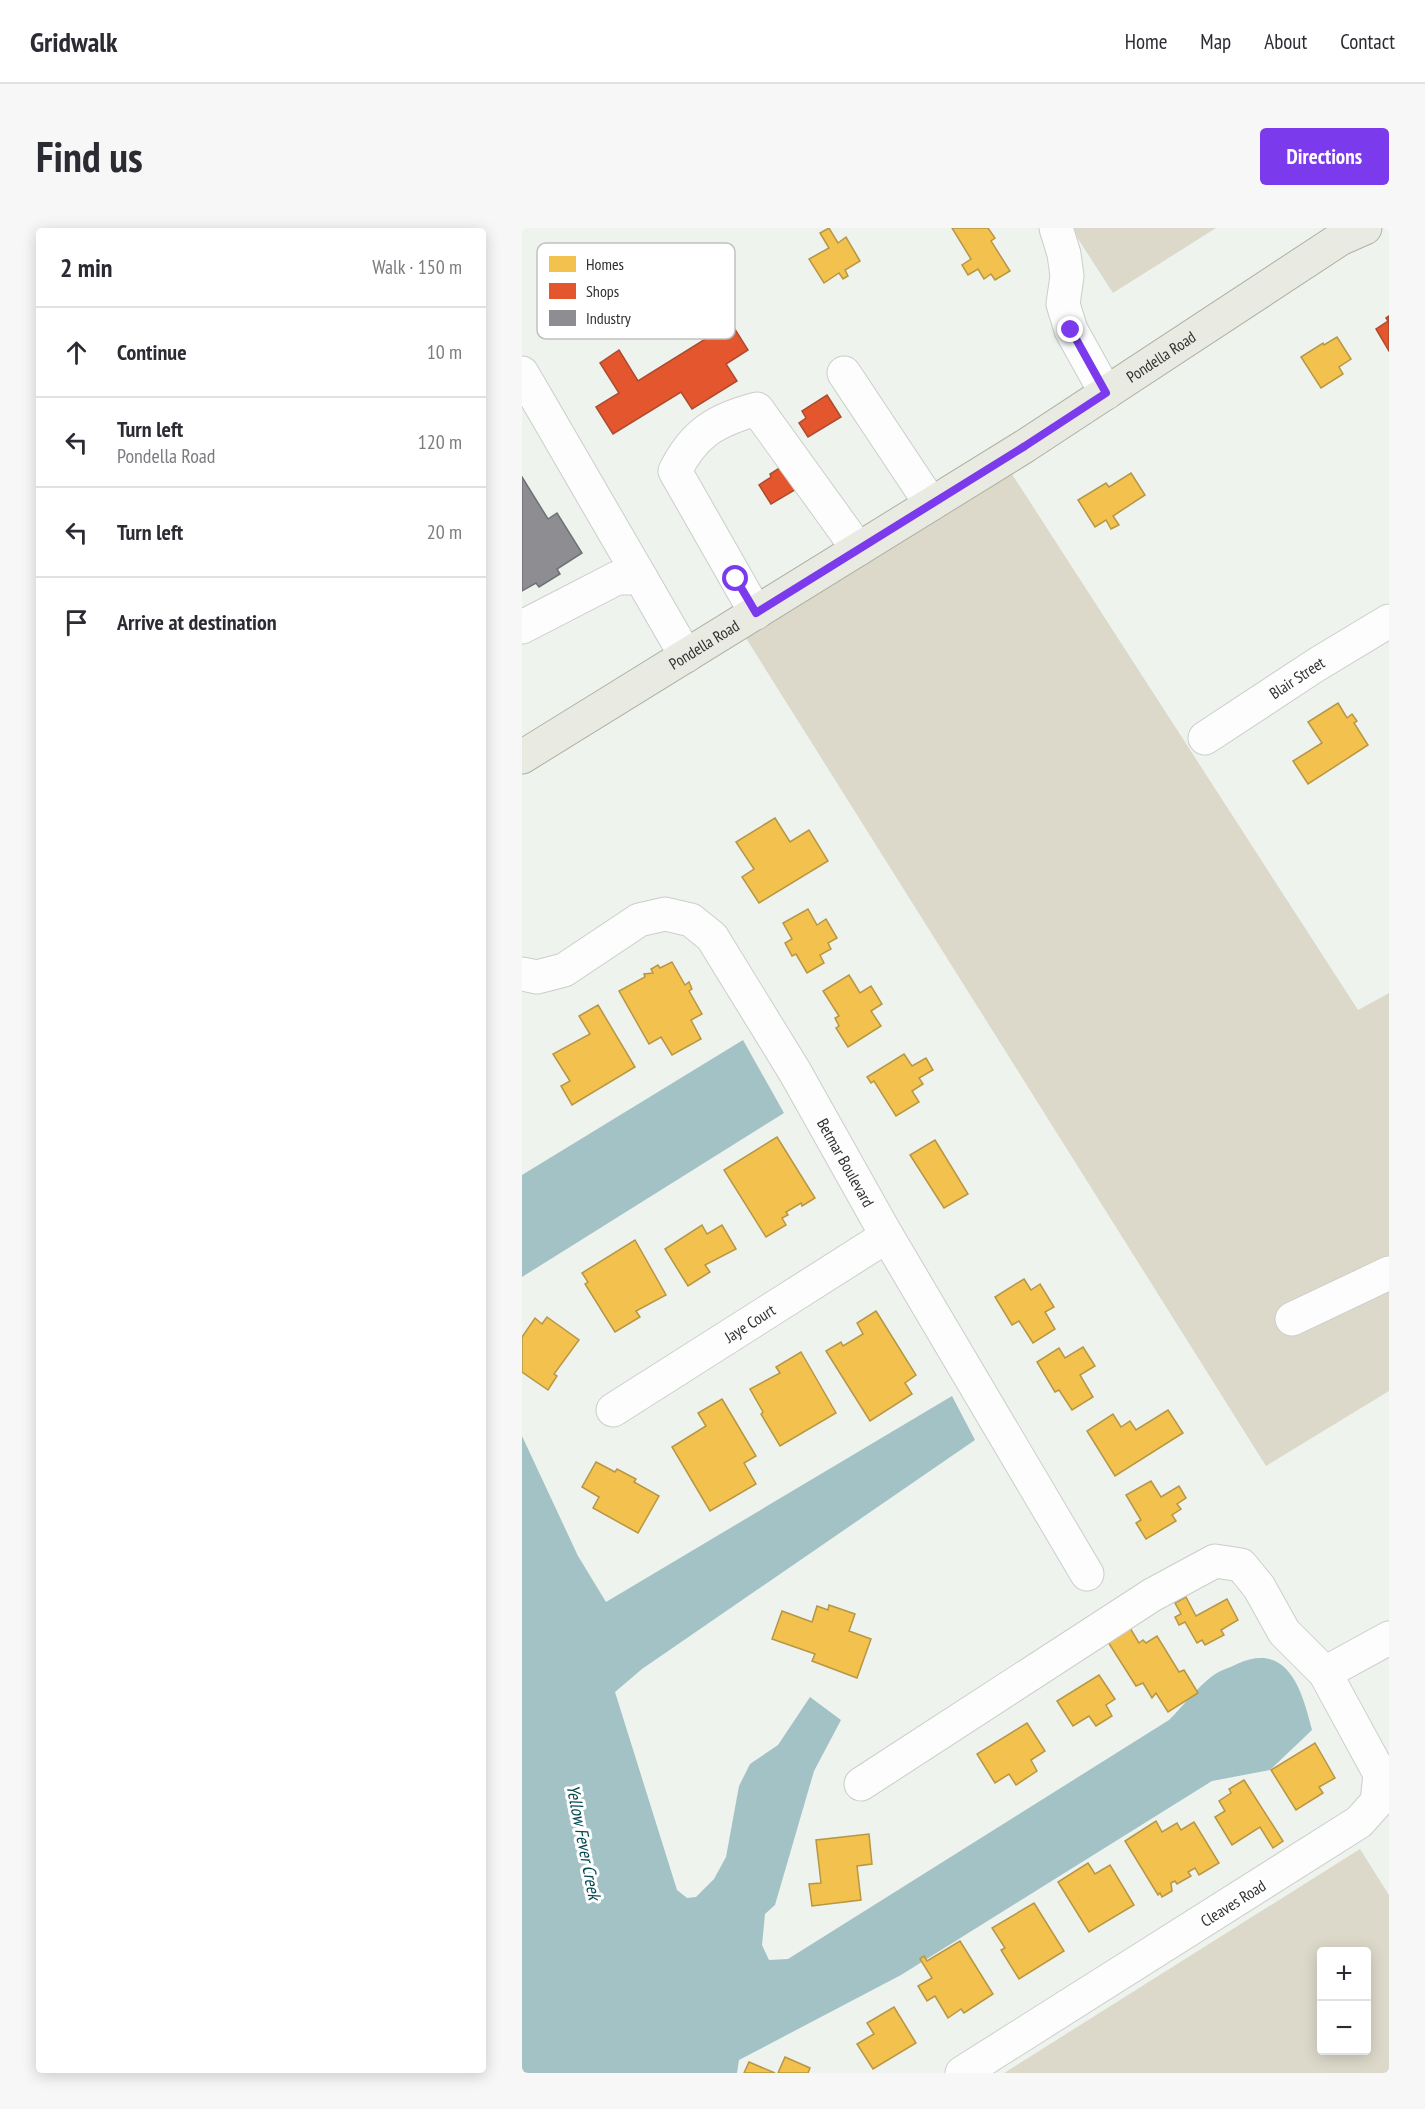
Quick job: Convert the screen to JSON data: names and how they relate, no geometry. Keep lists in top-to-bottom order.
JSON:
{
  "streets": {
    "main road": ["Pondella Road"],
    "street": [
      "Blair Street",
      "Betmar Boulevard",
      "Jaye Court",
      "Cleaves Road"
    ]
  },
  "crossings": [
    ["Betmar Boulevard", "Jaye Court"]
  ],
  "water": ["Yellow Fever Creek"],
  "legend": ["Homes", "Shops", "Industry"],
  "page": {
    "header": "Gridwalk",
    "nav": [
      "Home",
      "Map",
      "About",
      "Contact"
    ],
    "buttons": "Directions",
    "title": "Find us",
    "heading": ["2 min", "Walk · 150 m"],
    "list": [
      ["Continue", "10 m"],
      ["Turn left", "Pondella Road", "120 m"],
      ["Turn left", "20 m"],
      "Arrive at destination"
    ],
    "map_buttons": ["+", "−"]
  }
}
